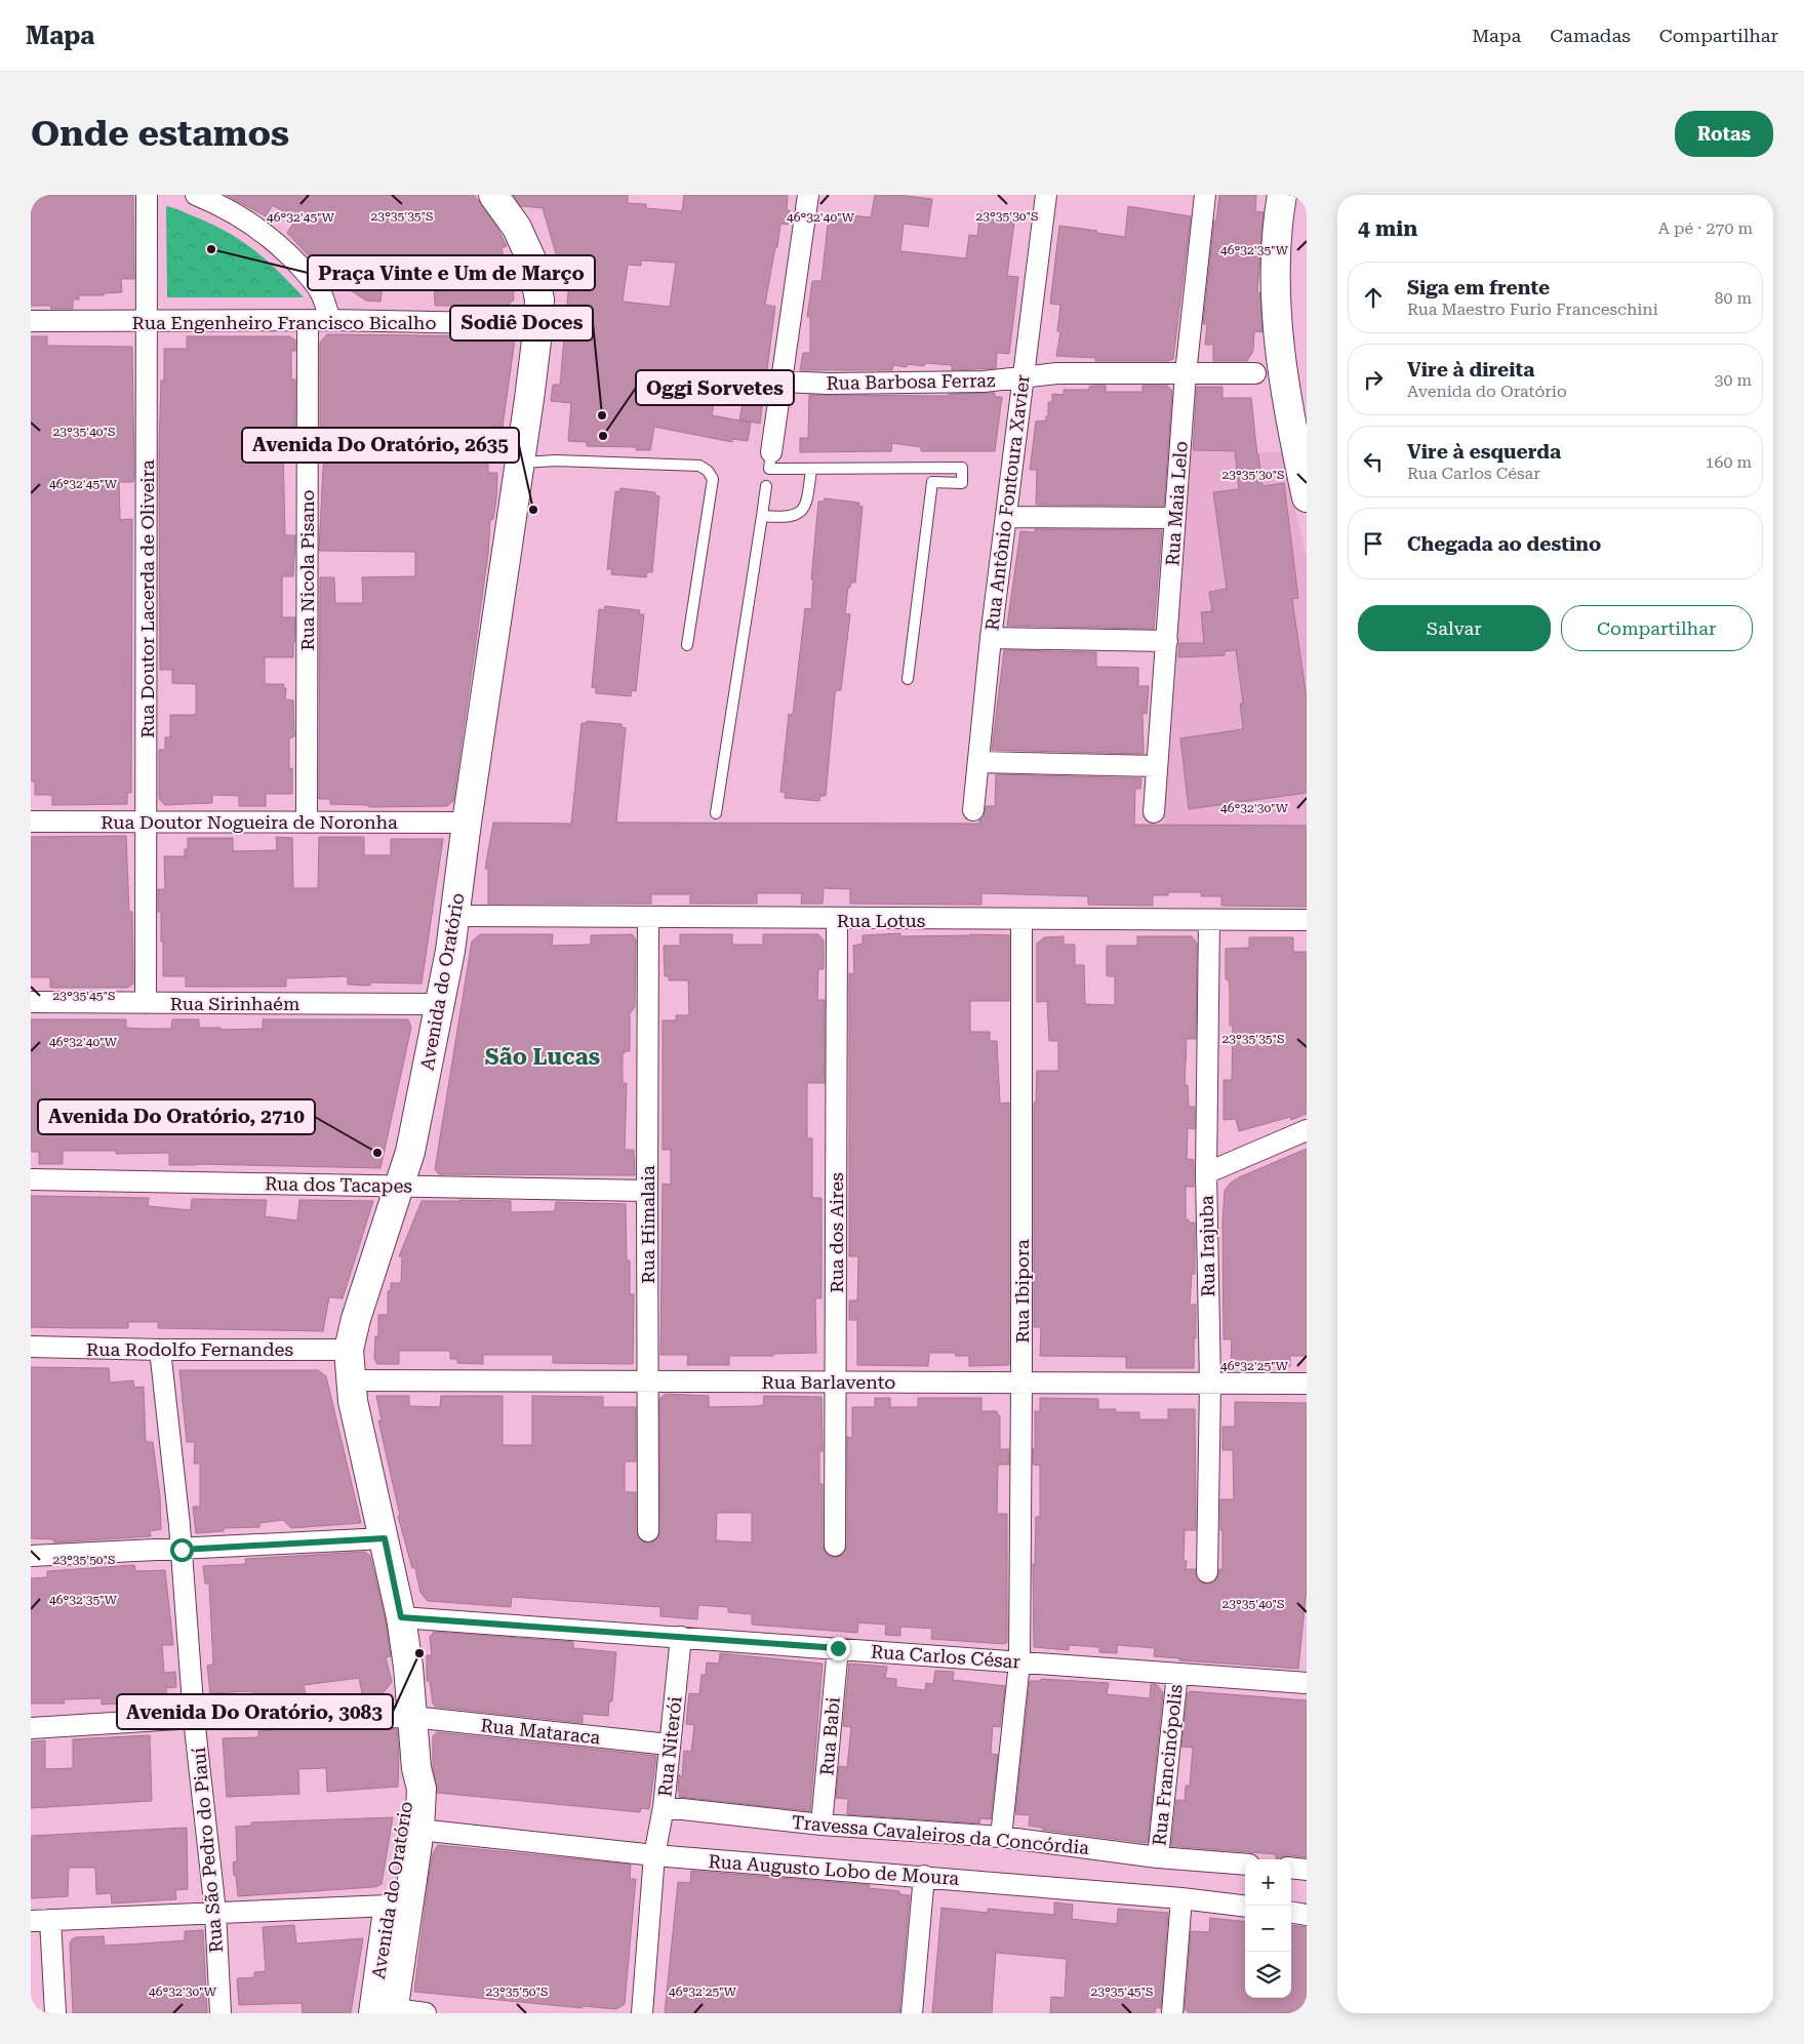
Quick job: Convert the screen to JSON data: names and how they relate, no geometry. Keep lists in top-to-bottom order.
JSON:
{
  "streets": {
    "main road": ["Avenida do Oratório"],
    "street": [
      "Rua Engenheiro Francisco Bicalho",
      "Rua Barbosa Ferraz",
      "Rua Antônio Fontoura Xavier",
      "Rua Maia Lelo",
      "Rua Nicola Pisano",
      "Rua Doutor Lacerda de Oliveira",
      "Rua Doutor Nogueira de Noronha",
      "Rua Lotus",
      "Rua Sirinhaém",
      "Rua dos Tacapes",
      "Rua Himalaia",
      "Rua dos Aires",
      "Rua Irajuba",
      "Rua Ibipora",
      "Rua Rodolfo Fernandes",
      "Rua Barlavento",
      "Rua Carlos César",
      "Rua Mataraca",
      "Rua Babi",
      "Rua Niterói",
      "Rua Francinópolis",
      "Travessa Cavaleiros da Concórdia",
      "Rua São Pedro do Piauí",
      "Rua Augusto Lobo de Moura"
    ]
  },
  "crossings": [
    ["Rua Engenheiro Francisco Bicalho", "Rua Nicola Pisano"],
    ["Rua Engenheiro Francisco Bicalho", "Rua Doutor Lacerda de Oliveira"],
    ["Rua Engenheiro Francisco Bicalho", "Avenida do Oratório"],
    ["Rua Barbosa Ferraz", "Rua Antônio Fontoura Xavier"],
    ["Rua Barbosa Ferraz", "Rua Maia Lelo"],
    ["Rua Nicola Pisano", "Rua Doutor Nogueira de Noronha"],
    ["Rua Doutor Lacerda de Oliveira", "Rua Doutor Nogueira de Noronha"],
    ["Rua Doutor Lacerda de Oliveira", "Rua Sirinhaém"],
    ["Rua Doutor Nogueira de Noronha", "Avenida do Oratório"],
    ["Rua Lotus", "Avenida do Oratório"],
    ["Rua Lotus", "Rua Himalaia"],
    ["Rua Lotus", "Rua dos Aires"],
    ["Rua Lotus", "Rua Irajuba"],
    ["Rua Lotus", "Rua Ibipora"],
    ["Avenida do Oratório", "Rua Sirinhaém"],
    ["Avenida do Oratório", "Rua dos Tacapes"],
    ["Avenida do Oratório", "Rua Rodolfo Fernandes"],
    ["Avenida do Oratório", "Rua Barlavento"],
    ["Avenida do Oratório", "Rua Carlos César"],
    ["Avenida do Oratório", "Rua Mataraca"],
    ["Avenida do Oratório", "Rua Augusto Lobo de Moura"],
    ["Rua dos Tacapes", "Rua Himalaia"],
    ["Rua Himalaia", "Rua Barlavento"],
    ["Rua dos Aires", "Rua Barlavento"],
    ["Rua Irajuba", "Rua Barlavento"],
    ["Rua Ibipora", "Rua Barlavento"],
    ["Rua Ibipora", "Rua Carlos César"],
    ["Rua Ibipora", "Travessa Cavaleiros da Concórdia"],
    ["Rua Rodolfo Fernandes", "Rua São Pedro do Piauí"],
    ["Rua Carlos César", "Rua Babi"],
    ["Rua Carlos César", "Rua Niterói"],
    ["Rua Carlos César", "Rua Francinópolis"],
    ["Rua Mataraca", "Rua Niterói"],
    ["Rua Mataraca", "Rua São Pedro do Piauí"],
    ["Rua Babi", "Travessa Cavaleiros da Concórdia"],
    ["Rua Niterói", "Travessa Cavaleiros da Concórdia"],
    ["Rua Niterói", "Rua Augusto Lobo de Moura"],
    ["Rua Francinópolis", "Travessa Cavaleiros da Concórdia"]
  ],
  "districts": ["São Lucas"],
  "places": [
    "Praça Vinte e Um de Março",
    "Sodiê Doces",
    "Oggi Sorvetes",
    "Avenida Do Oratório, 2635",
    "Avenida Do Oratório, 2710",
    "Avenida Do Oratório, 3083"
  ],
  "page": {
    "header": "Mapa",
    "nav": ["Mapa", "Camadas", "Compartilhar"],
    "buttons": [
      "Rotas",
      ["Salvar", "Compartilhar"]
    ],
    "title": "Onde estamos",
    "heading": ["4 min", "A pé · 270 m"],
    "list": [
      ["Siga em frente", "Rua Maestro Furio Franceschini", "80 m"],
      ["Vire à direita", "Avenida do Oratório", "30 m"],
      ["Vire à esquerda", "Rua Carlos César", "160 m"],
      "Chegada ao destino"
    ],
    "map_buttons": ["+", "−"]
  },
  "coordinates": [
    "23°35'35\"S",
    "23°35'30\"S",
    "46°32'40\"W",
    "46°32'45\"W",
    "46°32'35\"W",
    "23°35'40\"S",
    "46°32'30\"W",
    "23°35'45\"S",
    "46°32'25\"W",
    "23°35'50\"S"
  ]
}
